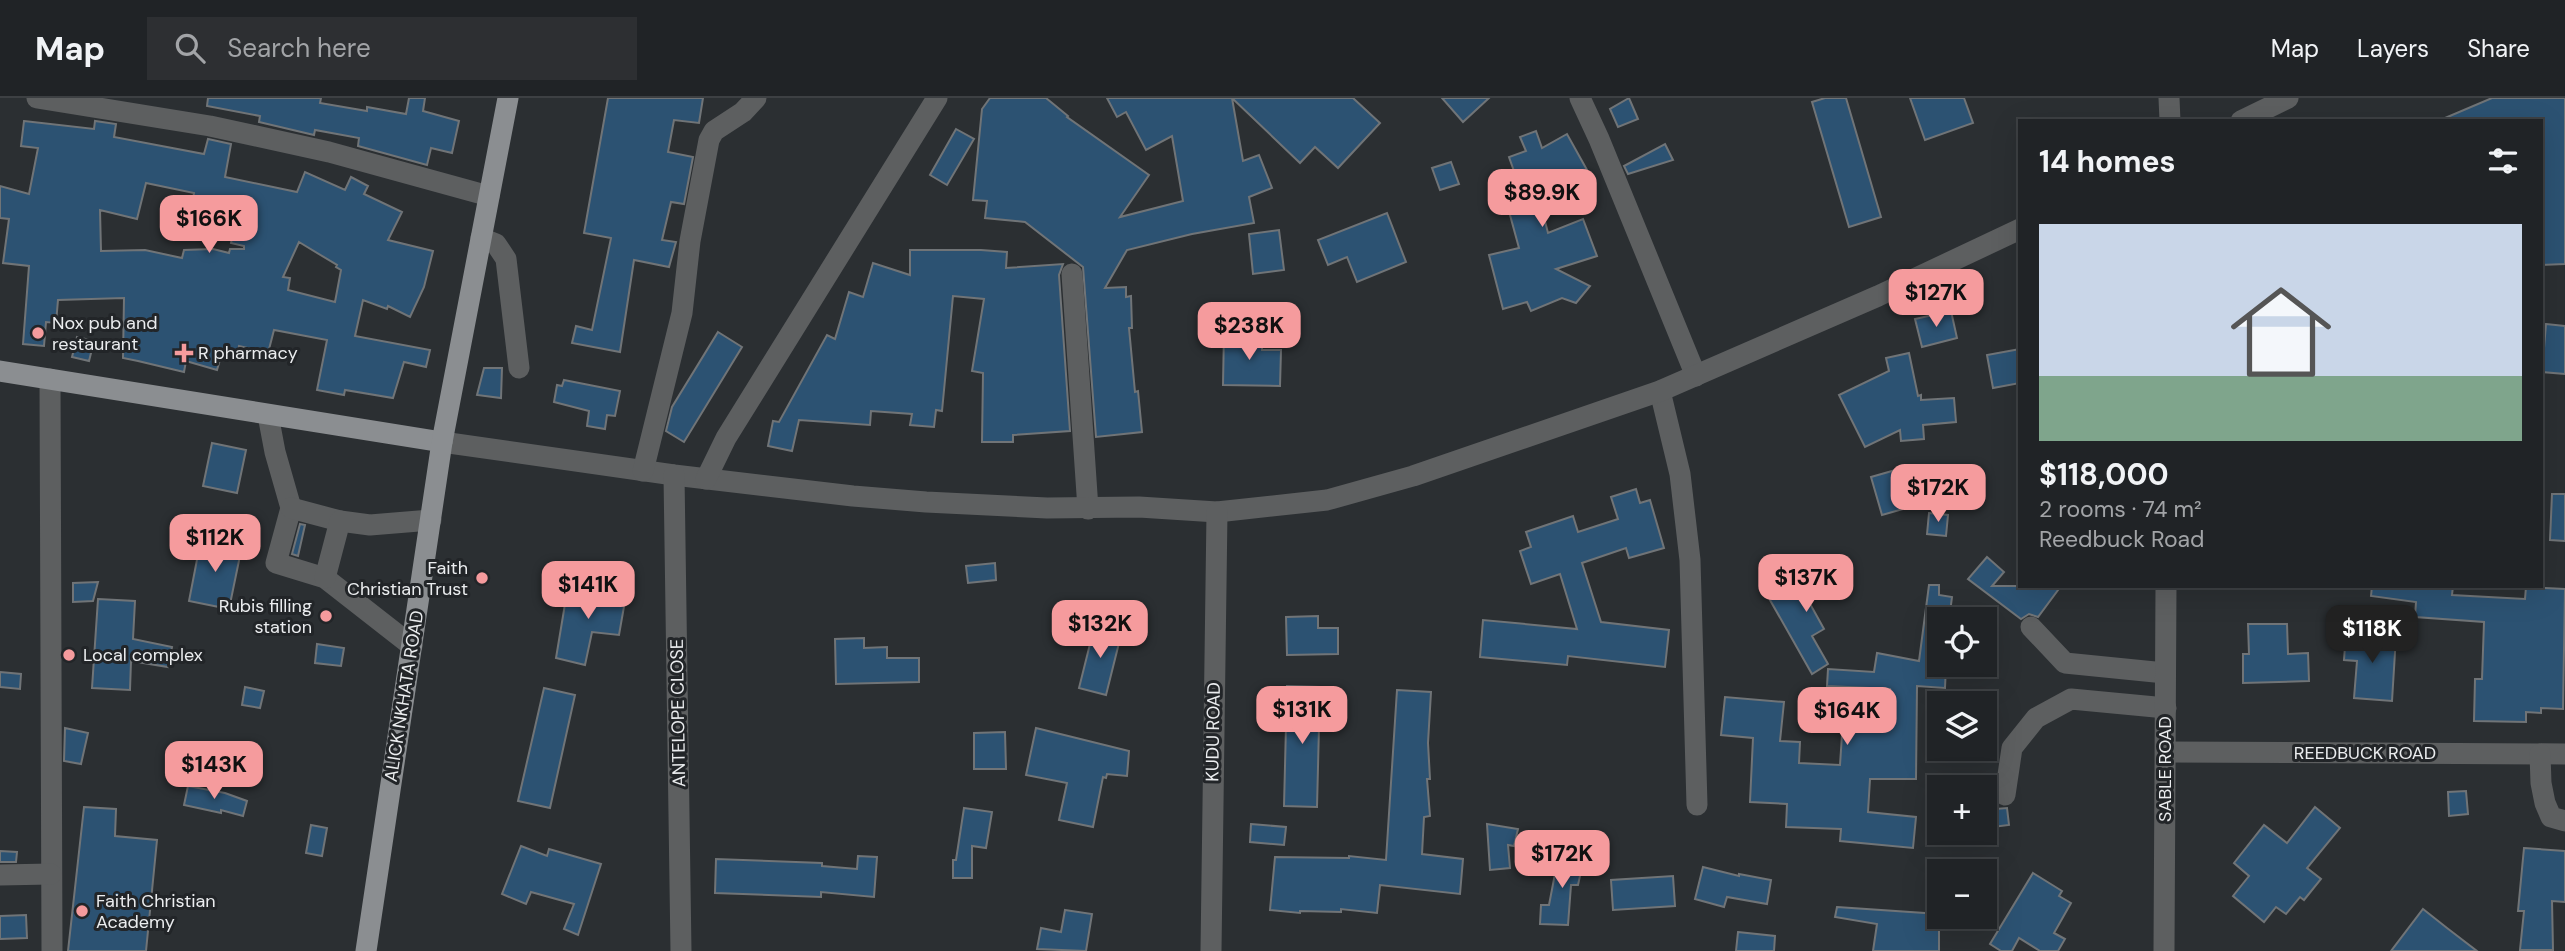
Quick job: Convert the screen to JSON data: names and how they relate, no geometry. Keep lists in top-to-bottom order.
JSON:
{
  "streets": {
    "main road": ["ALICK NKHATA ROAD"],
    "street": [
      "ANTELOPE CLOSE",
      "KUDU ROAD",
      "REEDBUCK ROAD",
      "SABLE ROAD"
    ]
  },
  "crossings": [
    ["REEDBUCK ROAD", "SABLE ROAD"]
  ],
  "places": {
    "other": [
      "Nox pub and restaurant",
      "Faith Christian Trust",
      "Rubis filling station",
      "Local complex",
      "Faith Christian Academy"
    ],
    "health": ["R pharmacy"]
  },
  "page": {
    "header": "Map",
    "search": "Search here",
    "nav": ["Map", "Layers", "Share"],
    "heading": "14 homes",
    "price": [
      "$89.9K",
      "$166K",
      "$127K",
      "$238K",
      "$172K",
      "$112K",
      "$137K",
      "$141K",
      "$132K",
      "$118K",
      "$131K",
      "$164K",
      "$143K",
      "$172K"
    ],
    "list": [
      {
        "name": "$118,000",
        "note": "2 rooms · 74 m² · Reedbuck Road"
      }
    ],
    "map_buttons": ["+", "−"]
  }
}
